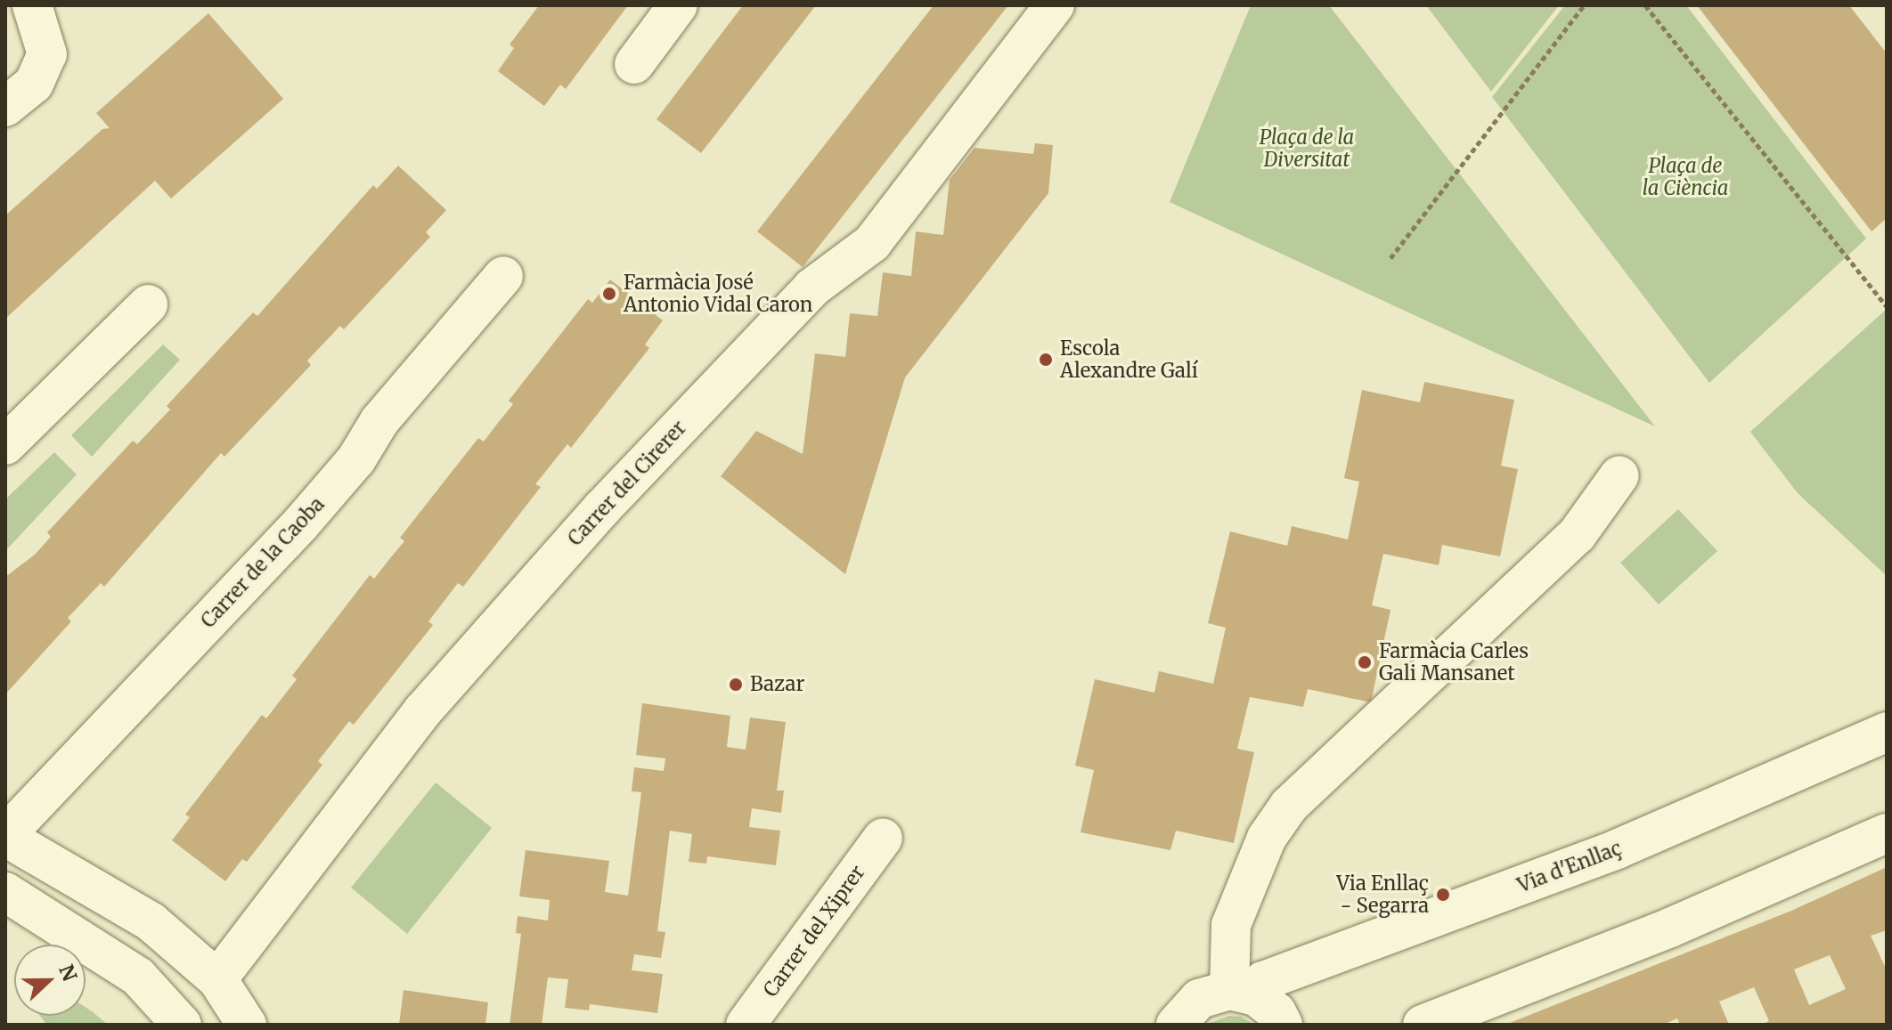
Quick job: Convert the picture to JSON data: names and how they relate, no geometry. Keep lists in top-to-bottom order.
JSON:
{
  "streets": {
    "street": [
      "Carrer del Cirerer",
      "Carrer de la Caoba",
      "Via d'Enllaç",
      "Carrer del Xiprer"
    ]
  },
  "parks": ["Plaça de la Diversitat", "Plaça de la Ciència"],
  "places": [
    "Farmàcia José Antonio Vidal Caron",
    "Escola Alexandre Galí",
    "Farmàcia Carles Gali Mansanet",
    "Bazar",
    "Via Enllaç - Segarra"
  ],
  "north": "right"
}
